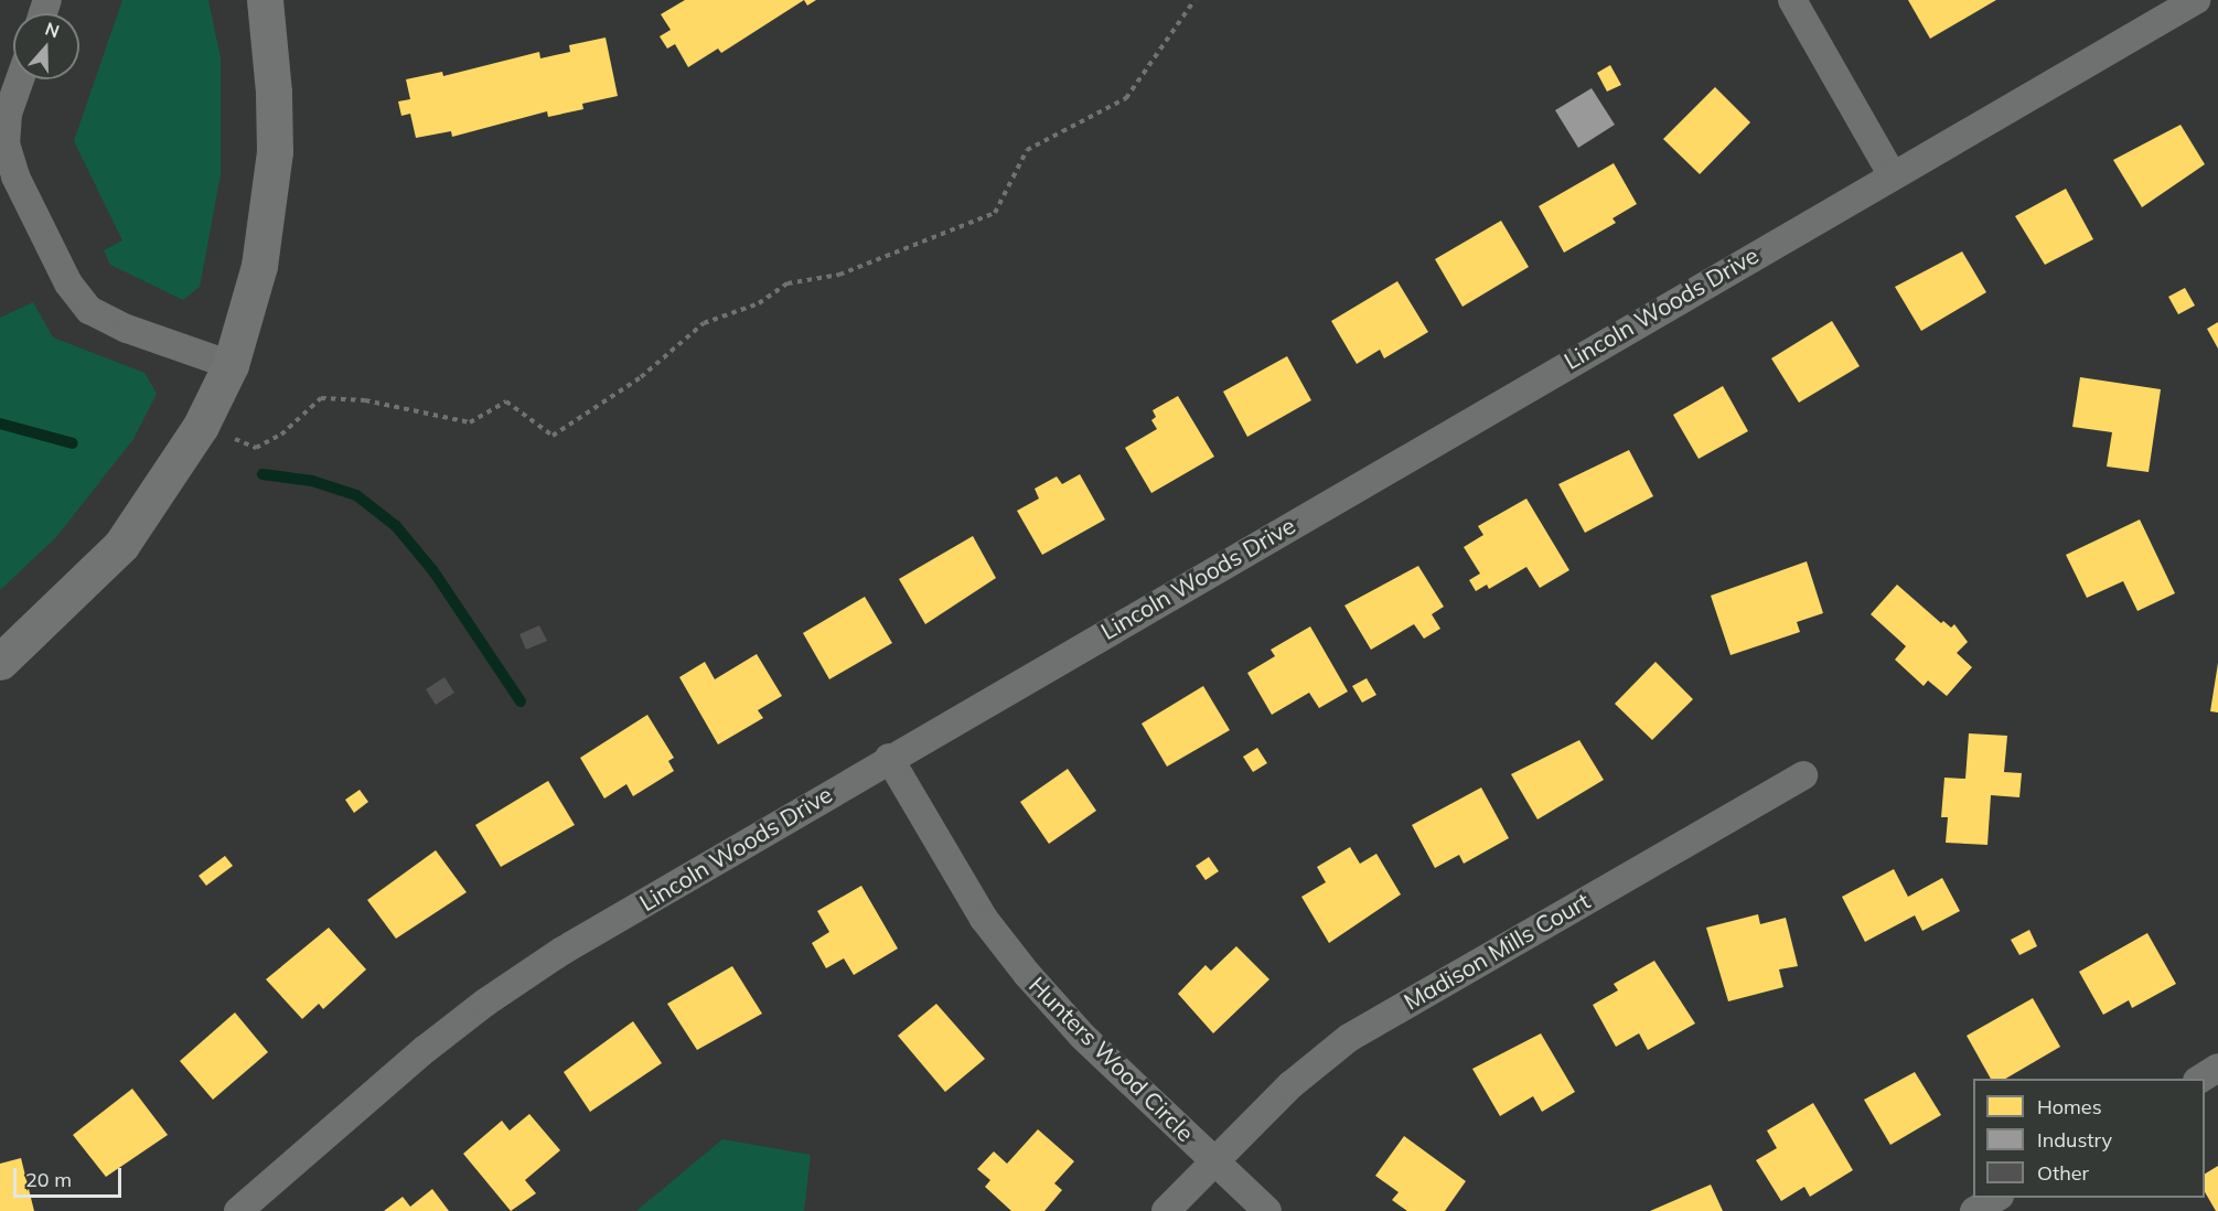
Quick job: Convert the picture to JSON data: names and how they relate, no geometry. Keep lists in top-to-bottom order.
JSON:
{
  "streets": {
    "street": ["Lincoln Woods Drive", "Madison Mills Court", "Hunters Wood Circle"]
  },
  "crossings": [
    ["Lincoln Woods Drive", "Hunters Wood Circle"],
    ["Madison Mills Court", "Hunters Wood Circle"]
  ],
  "legend": ["Homes", "Industry", "Other"],
  "scale_bar": "20 m",
  "north": "top"
}
